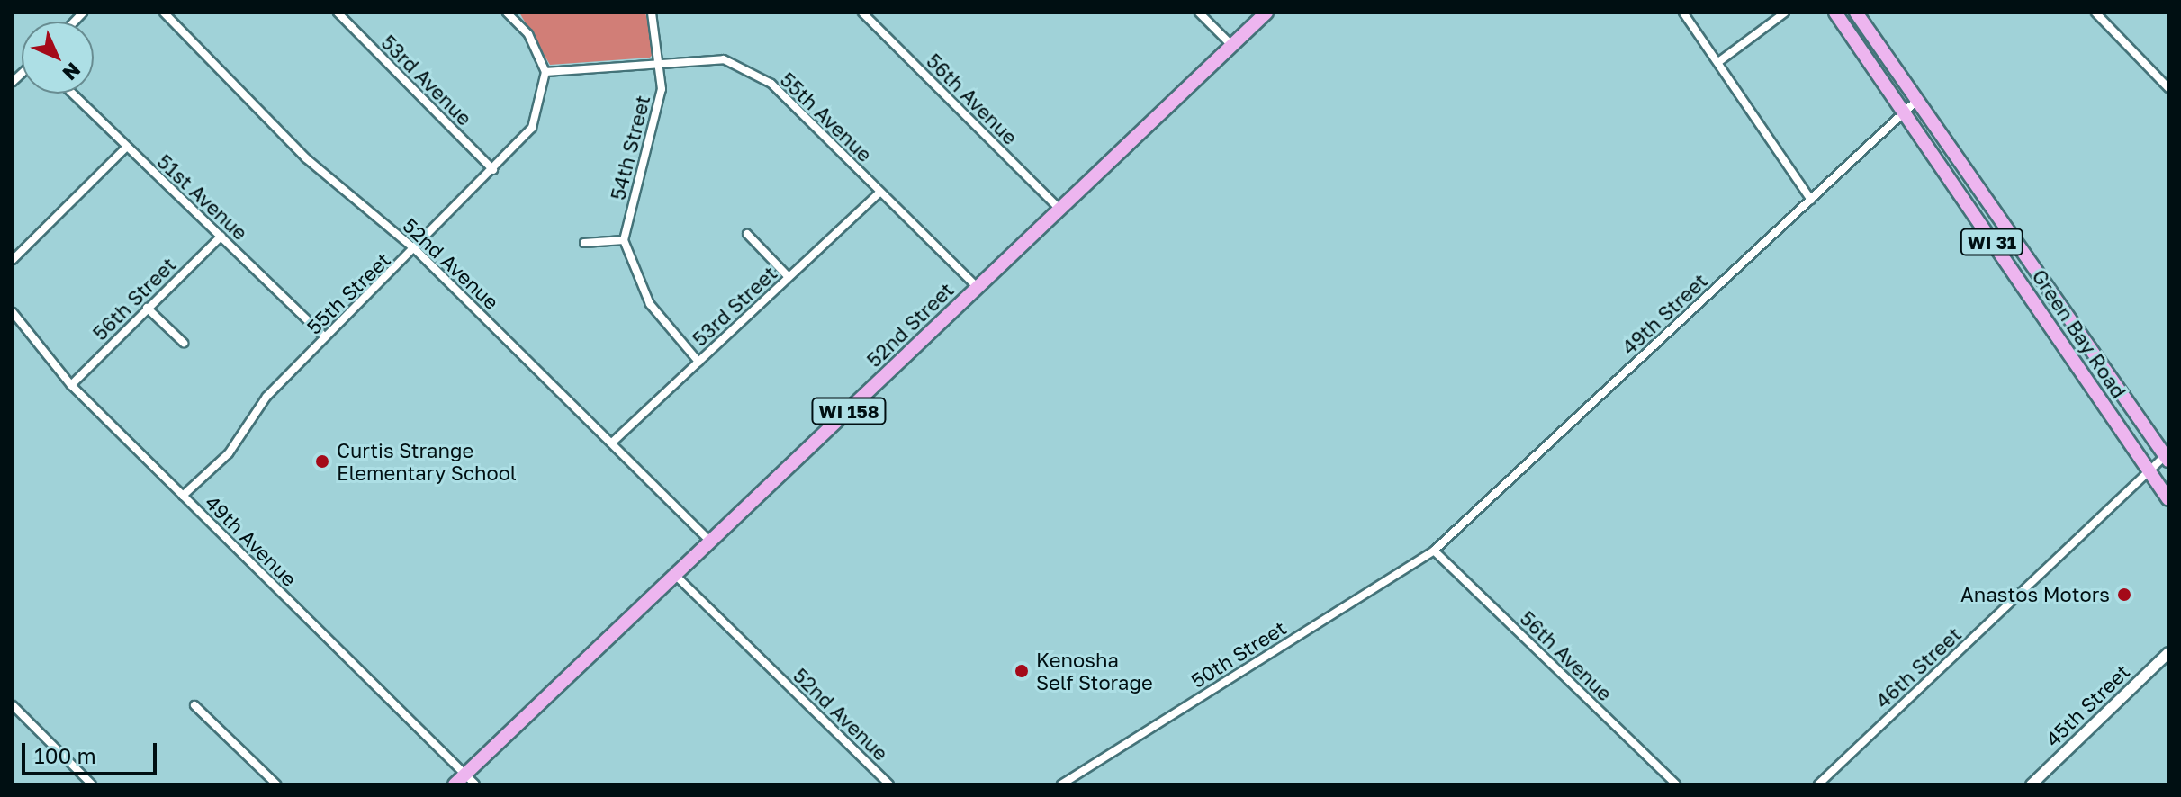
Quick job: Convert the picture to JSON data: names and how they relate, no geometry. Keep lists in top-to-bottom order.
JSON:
{
  "streets": {
    "main road": [
      "WI 31",
      "52nd Street",
      "Green Bay Road",
      "WI 158"
    ],
    "street": [
      "53rd Avenue",
      "56th Avenue",
      "55th Avenue",
      "54th Street",
      "51st Avenue",
      "52nd Avenue",
      "55th Street",
      "56th Street",
      "53rd Street",
      "49th Street",
      "49th Avenue",
      "50th Street",
      "46th Street",
      "45th Street"
    ]
  },
  "crossings": [
    ["53rd Avenue", "55th Street"],
    ["56th Avenue", "49th Street"],
    ["56th Avenue", "52nd Street"],
    ["56th Avenue", "50th Street"],
    ["55th Avenue", "54th Street"],
    ["55th Avenue", "55th Street"],
    ["55th Avenue", "53rd Street"],
    ["55th Avenue", "52nd Street"],
    ["51st Avenue", "55th Street"],
    ["51st Avenue", "56th Street"],
    ["52nd Avenue", "55th Street"],
    ["52nd Avenue", "53rd Street"],
    ["52nd Avenue", "52nd Street"],
    ["55th Street", "49th Avenue"],
    ["56th Street", "49th Avenue"],
    ["49th Street", "Green Bay Road"],
    ["49th Street", "50th Street"],
    ["52nd Street", "49th Avenue"],
    ["Green Bay Road", "46th Street"]
  ],
  "places": ["Curtis Strange Elementary School", "Anastos Motors", "Kenosha Self Storage"],
  "scale_bar": "100 m",
  "north": "bottom right"
}
